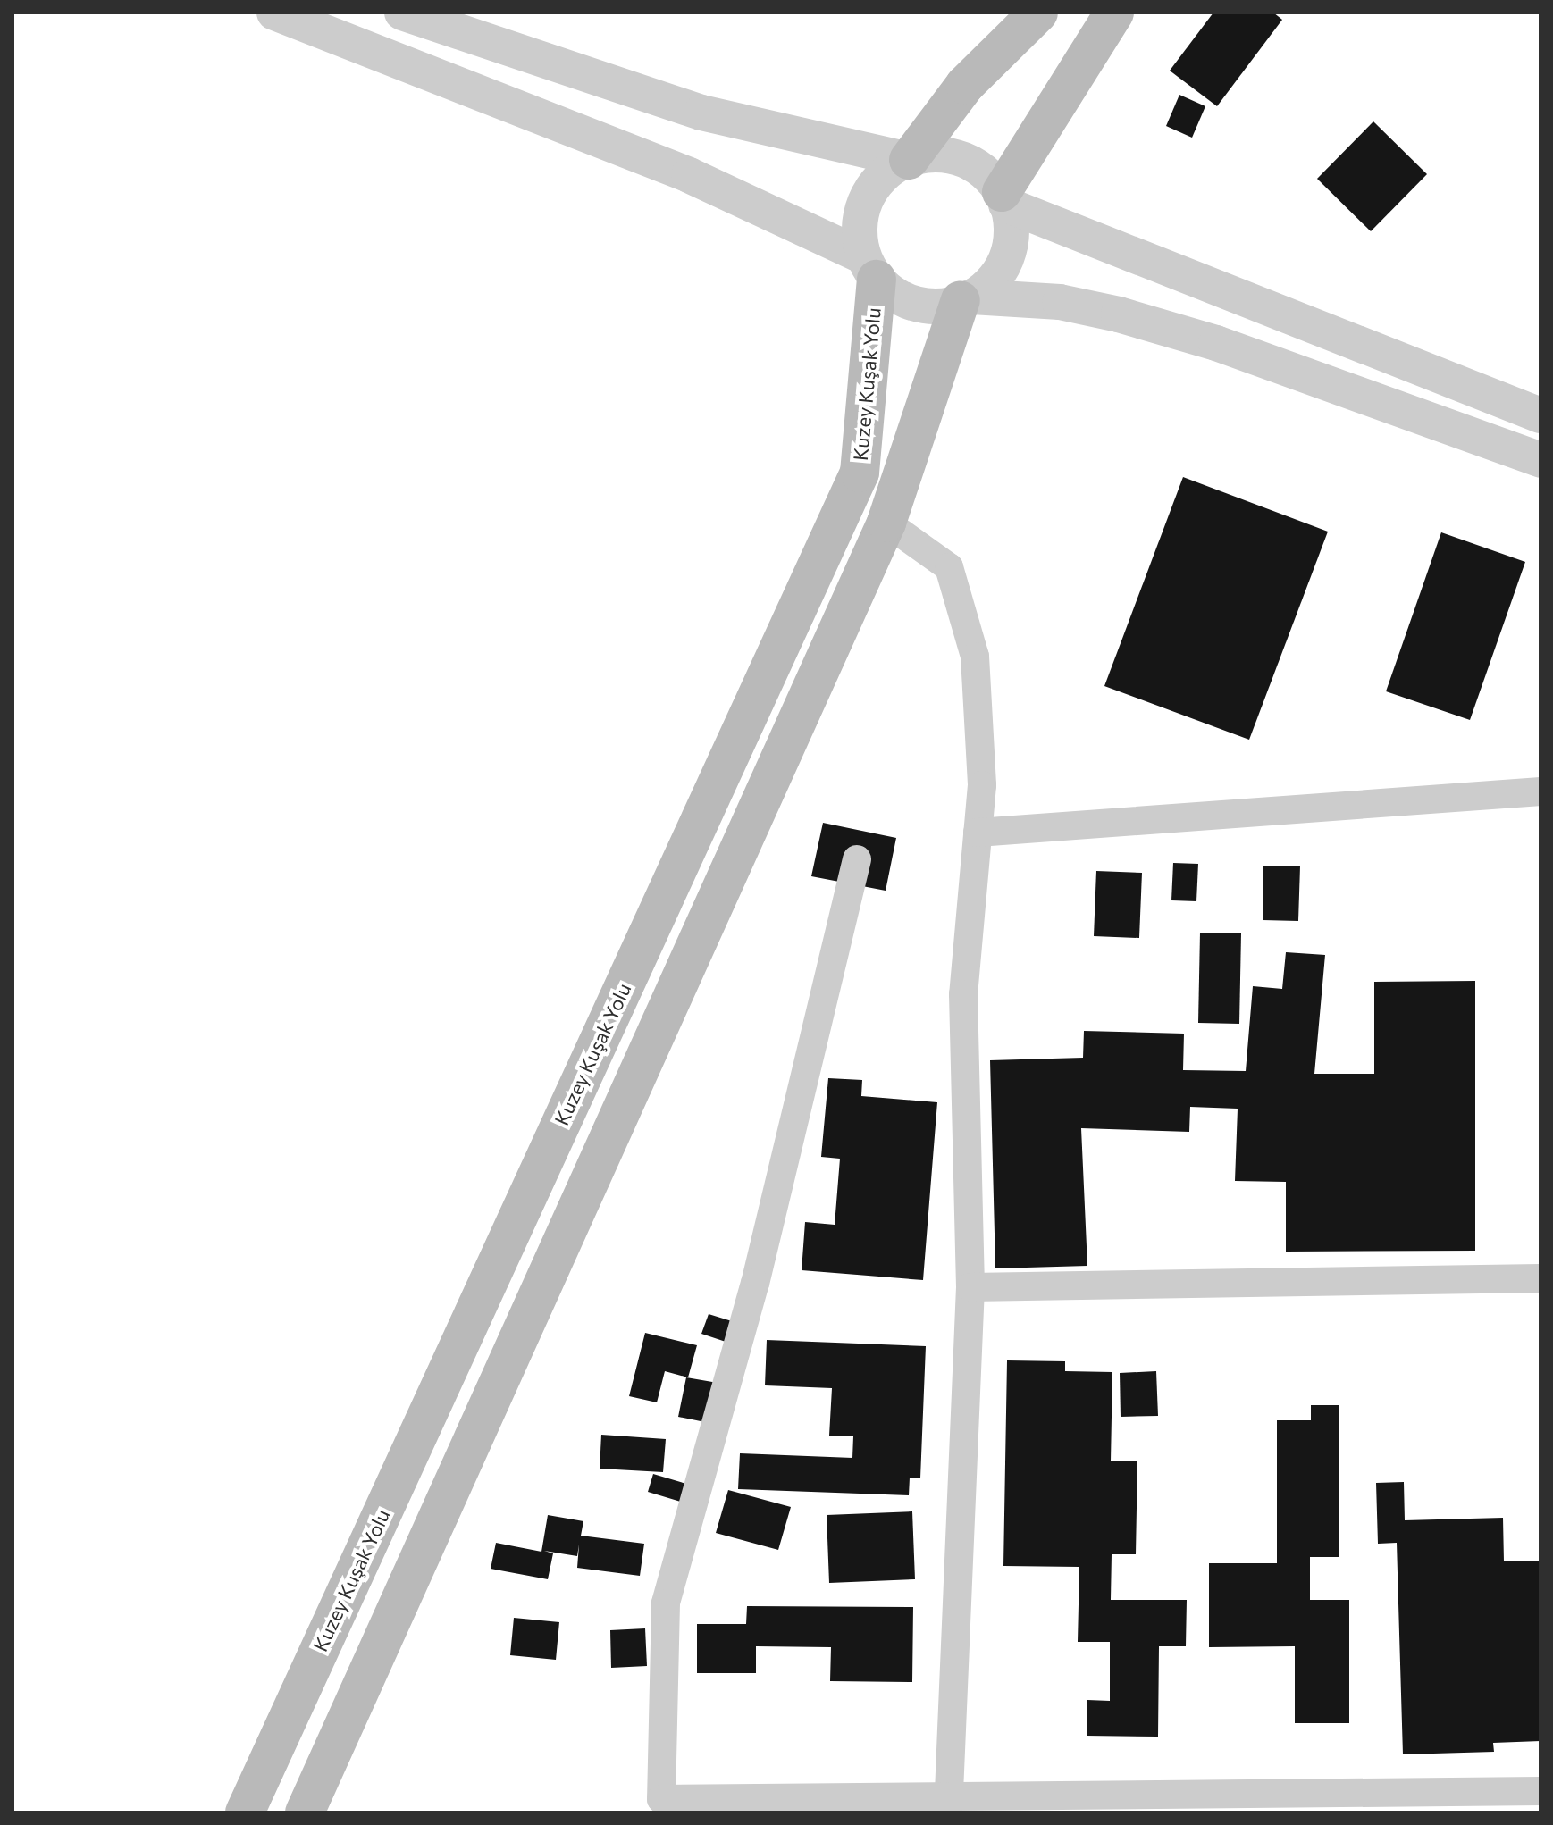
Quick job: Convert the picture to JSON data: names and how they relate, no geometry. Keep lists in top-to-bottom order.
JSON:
{
  "streets": {
    "main road": ["Kuzey Kuşak Yolu"]
  }
}
